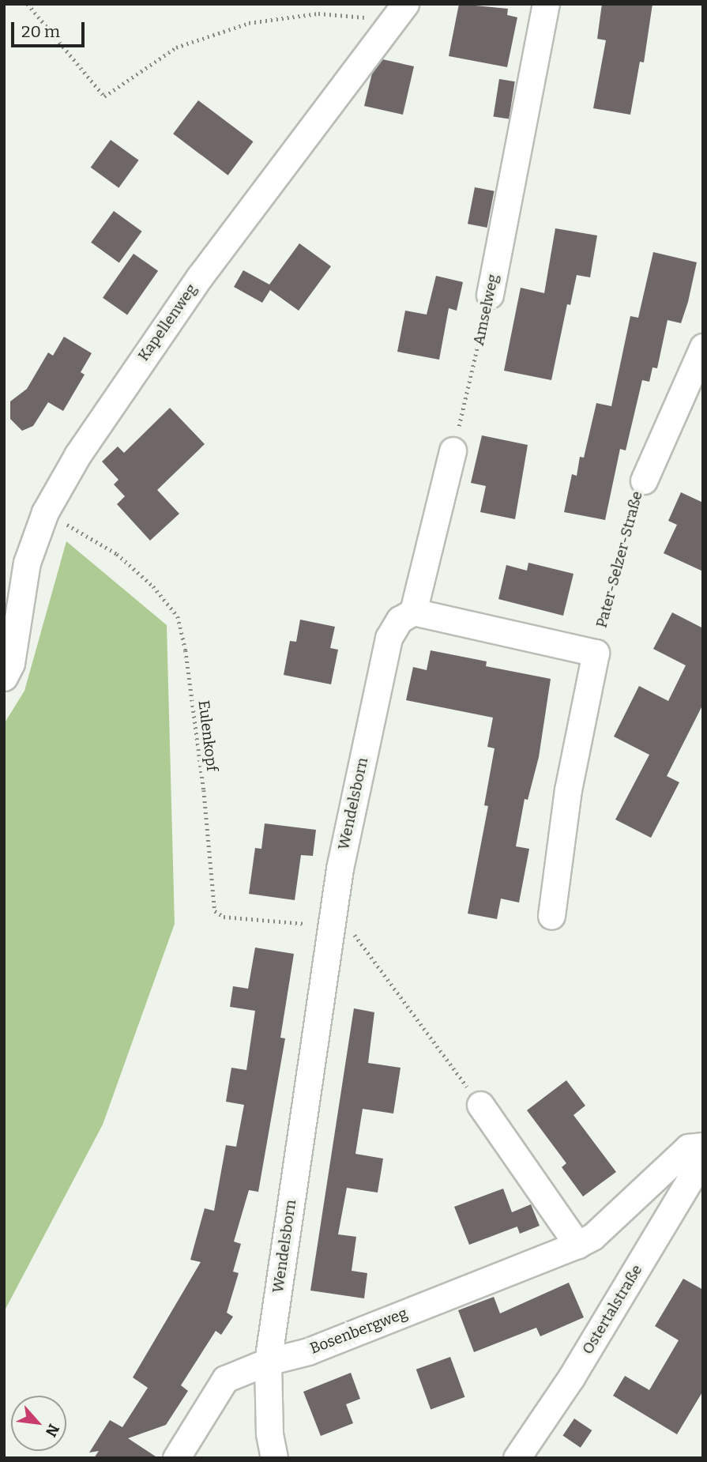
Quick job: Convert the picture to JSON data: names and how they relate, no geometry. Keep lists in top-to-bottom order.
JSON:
{
  "streets": {
    "street": [
      "Amselweg",
      "Kapellenweg",
      "Pater-Selzer-Straße",
      "Wendelsborn",
      "Ostertalstraße",
      "Bosenbergweg"
    ],
    "path": ["Eulenkopf"]
  },
  "crossings": [
    ["Kapellenweg", "Eulenkopf"],
    ["Eulenkopf", "Wendelsborn"],
    ["Wendelsborn", "Bosenbergweg"]
  ],
  "scale_bar": "20 m",
  "north": "bottom right"
}
